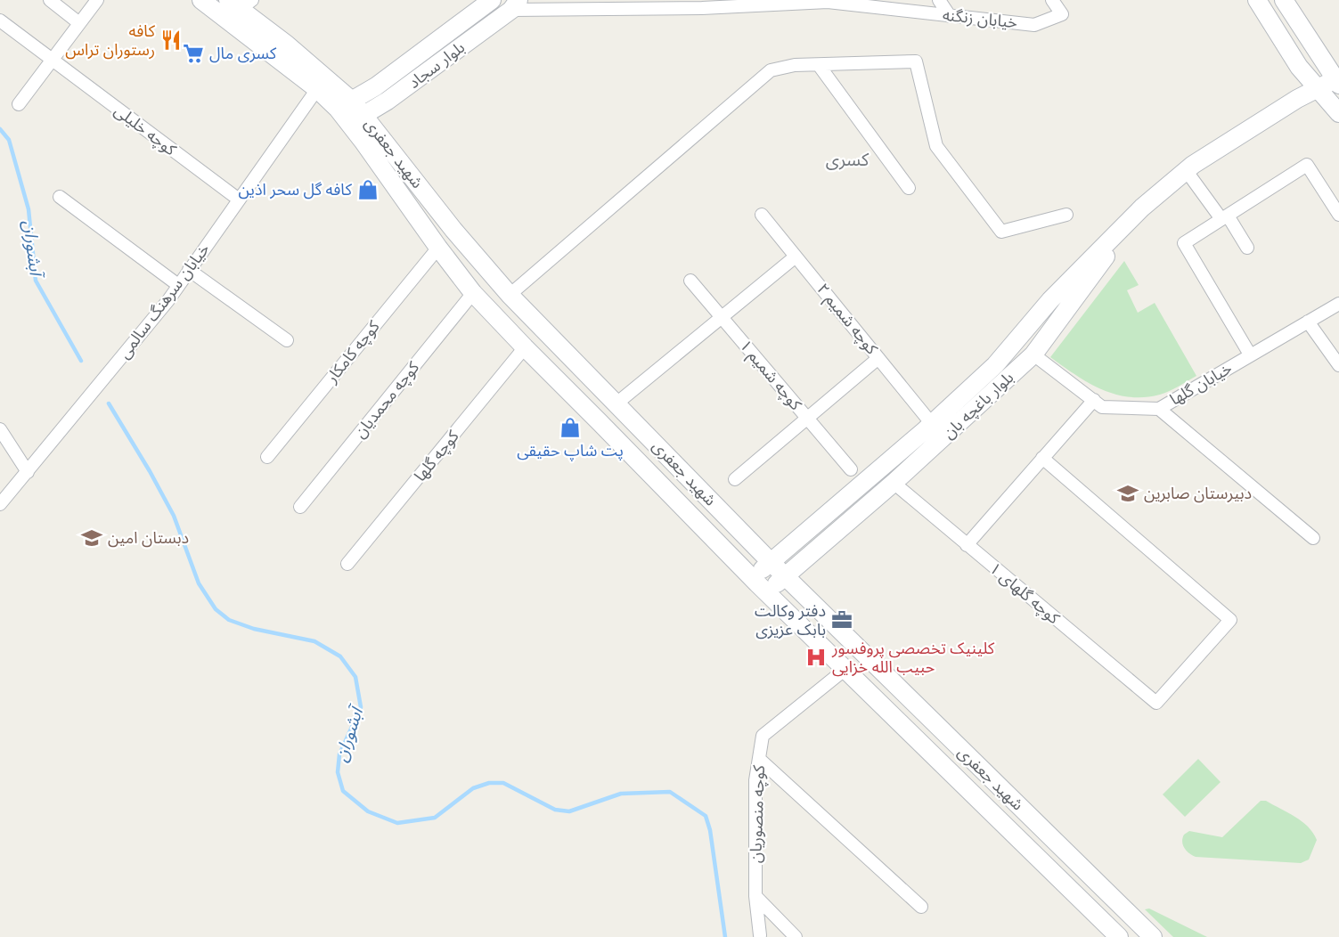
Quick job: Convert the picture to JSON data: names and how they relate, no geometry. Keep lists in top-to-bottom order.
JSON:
{
  "streets": {
    "main road": ["بلوار سجاد", "شهید جعفری", "بلوار باغچه بان"],
    "street": [
      "خیابان زنگنه",
      "کوچه خلیلی",
      "خیابان سرهنگ سالمی",
      "کوچه شمیم ۲",
      "کوچه کامکار",
      "کوچه شمیم ۱",
      "خیابان گلها",
      "کوچه محمدیان",
      "کوچه گلها",
      "کوچه گلهای ۱",
      "کوچه منصوریان"
    ]
  },
  "crossings": [
    ["خیابان زنگنه", "بلوار سجاد"],
    ["بلوار سجاد", "شهید جعفری"],
    ["کوچه خلیلی", "خیابان سرهنگ سالمی"],
    ["شهید جعفری", "خیابان سرهنگ سالمی"],
    ["شهید جعفری", "کوچه کامکار"],
    ["شهید جعفری", "کوچه محمدیان"],
    ["شهید جعفری", "بلوار باغچه بان"],
    ["شهید جعفری", "کوچه گلها"],
    ["شهید جعفری", "کوچه منصوریان"],
    ["کوچه شمیم ۲", "بلوار باغچه بان"],
    ["خیابان گلها", "بلوار باغچه بان"],
    ["بلوار باغچه بان", "کوچه گلهای ۱"]
  ],
  "districts": ["کسری"],
  "water": ["آبشوران"],
  "places": {
    "restaurant": ["کافه رستوران تراس"],
    "supermarket": ["کسری مال"],
    "shop": ["کافه گل سحر اذین", "پت شاپ حقیقی"],
    "school or university": ["دبیرستان صابرین", "دبستان امین"],
    "office": ["دفتر وکالت بابک عزیزی"],
    "hospital": ["کلینیک تخصصی پروفسور حبیب الله خزایی"]
  }
}
